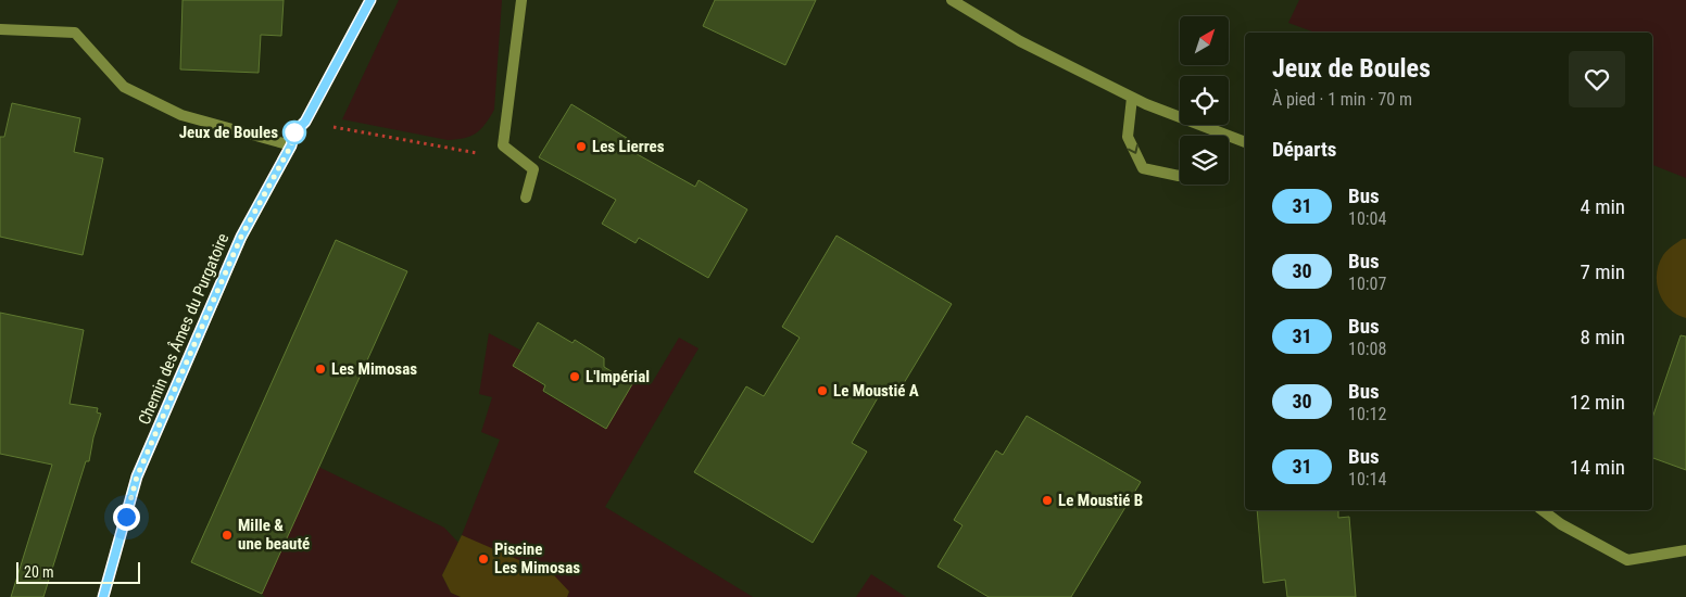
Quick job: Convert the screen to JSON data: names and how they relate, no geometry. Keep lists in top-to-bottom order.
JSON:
{
  "streets": {
    "street": ["Chemin des Âmes du Purgatoire"]
  },
  "places": [
    "Jeux de Boules",
    "Les Lierres",
    "Les Mimosas",
    "L'Impérial",
    "Le Moustié A",
    "Le Moustié B",
    "Mille & une beauté",
    "Piscine Les Mimosas"
  ],
  "lines": ["bus line 31"],
  "scale_bar": "20 m",
  "north": "top right",
  "page": {
    "heading": [
      ["Jeux de Boules", "À pied · 1 min · 70 m"],
      "Départs"
    ],
    "list": [
      {
        "mark": "31",
        "name": "Bus",
        "note": "10:04",
        "value": "4 min"
      },
      {
        "mark": "30",
        "name": "Bus",
        "note": "10:07",
        "value": "7 min"
      },
      {
        "mark": "31",
        "name": "Bus",
        "note": "10:08",
        "value": "8 min"
      },
      {
        "mark": "30",
        "name": "Bus",
        "note": "10:12",
        "value": "12 min"
      },
      {
        "mark": "31",
        "name": "Bus",
        "note": "10:14",
        "value": "14 min"
      }
    ],
    "scale": "20 m"
  }
}
